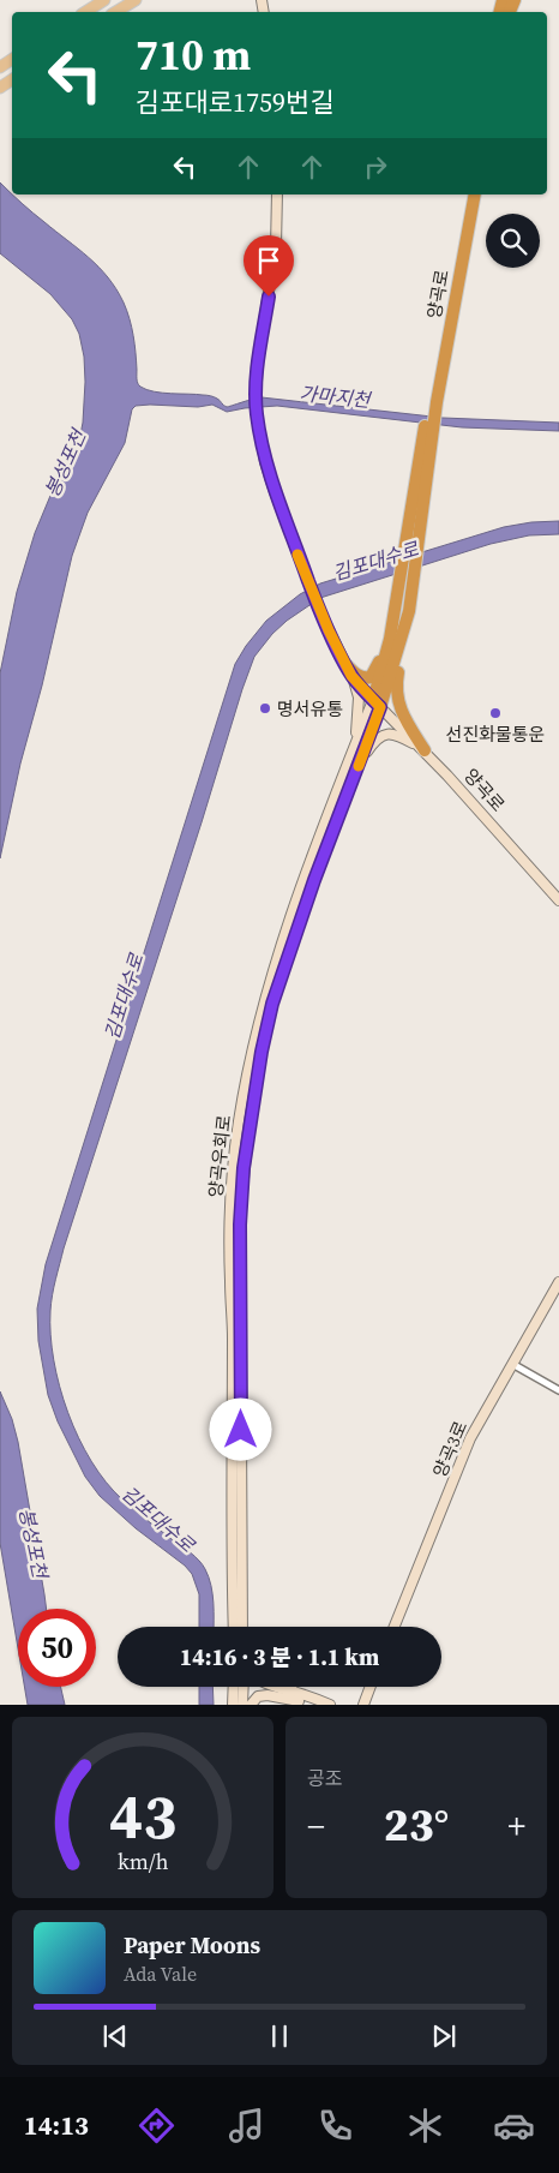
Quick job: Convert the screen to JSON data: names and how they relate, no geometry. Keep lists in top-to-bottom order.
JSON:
{
  "streets": {
    "highway": ["양곡로"],
    "main road": ["양곡우회로", "양곡3로"]
  },
  "crossings": [
    ["양곡로", "양곡우회로"]
  ],
  "water": ["가마지천", "봉성포천", "김포대수로"],
  "places": ["명서유통", "선진화물통운"],
  "page": {
    "turn": ["710 m", "김포대로1759번길"],
    "limit": "50",
    "trip": "14:16 · 3 분 · 1.1 km",
    "tile": "공조",
    "heat": ["−", "23°", "+"],
    "song": ["Paper Moons", "Ada Vale"],
    "tabs": "14:13",
    "gauge": ["43", "km/h"]
  }
}
